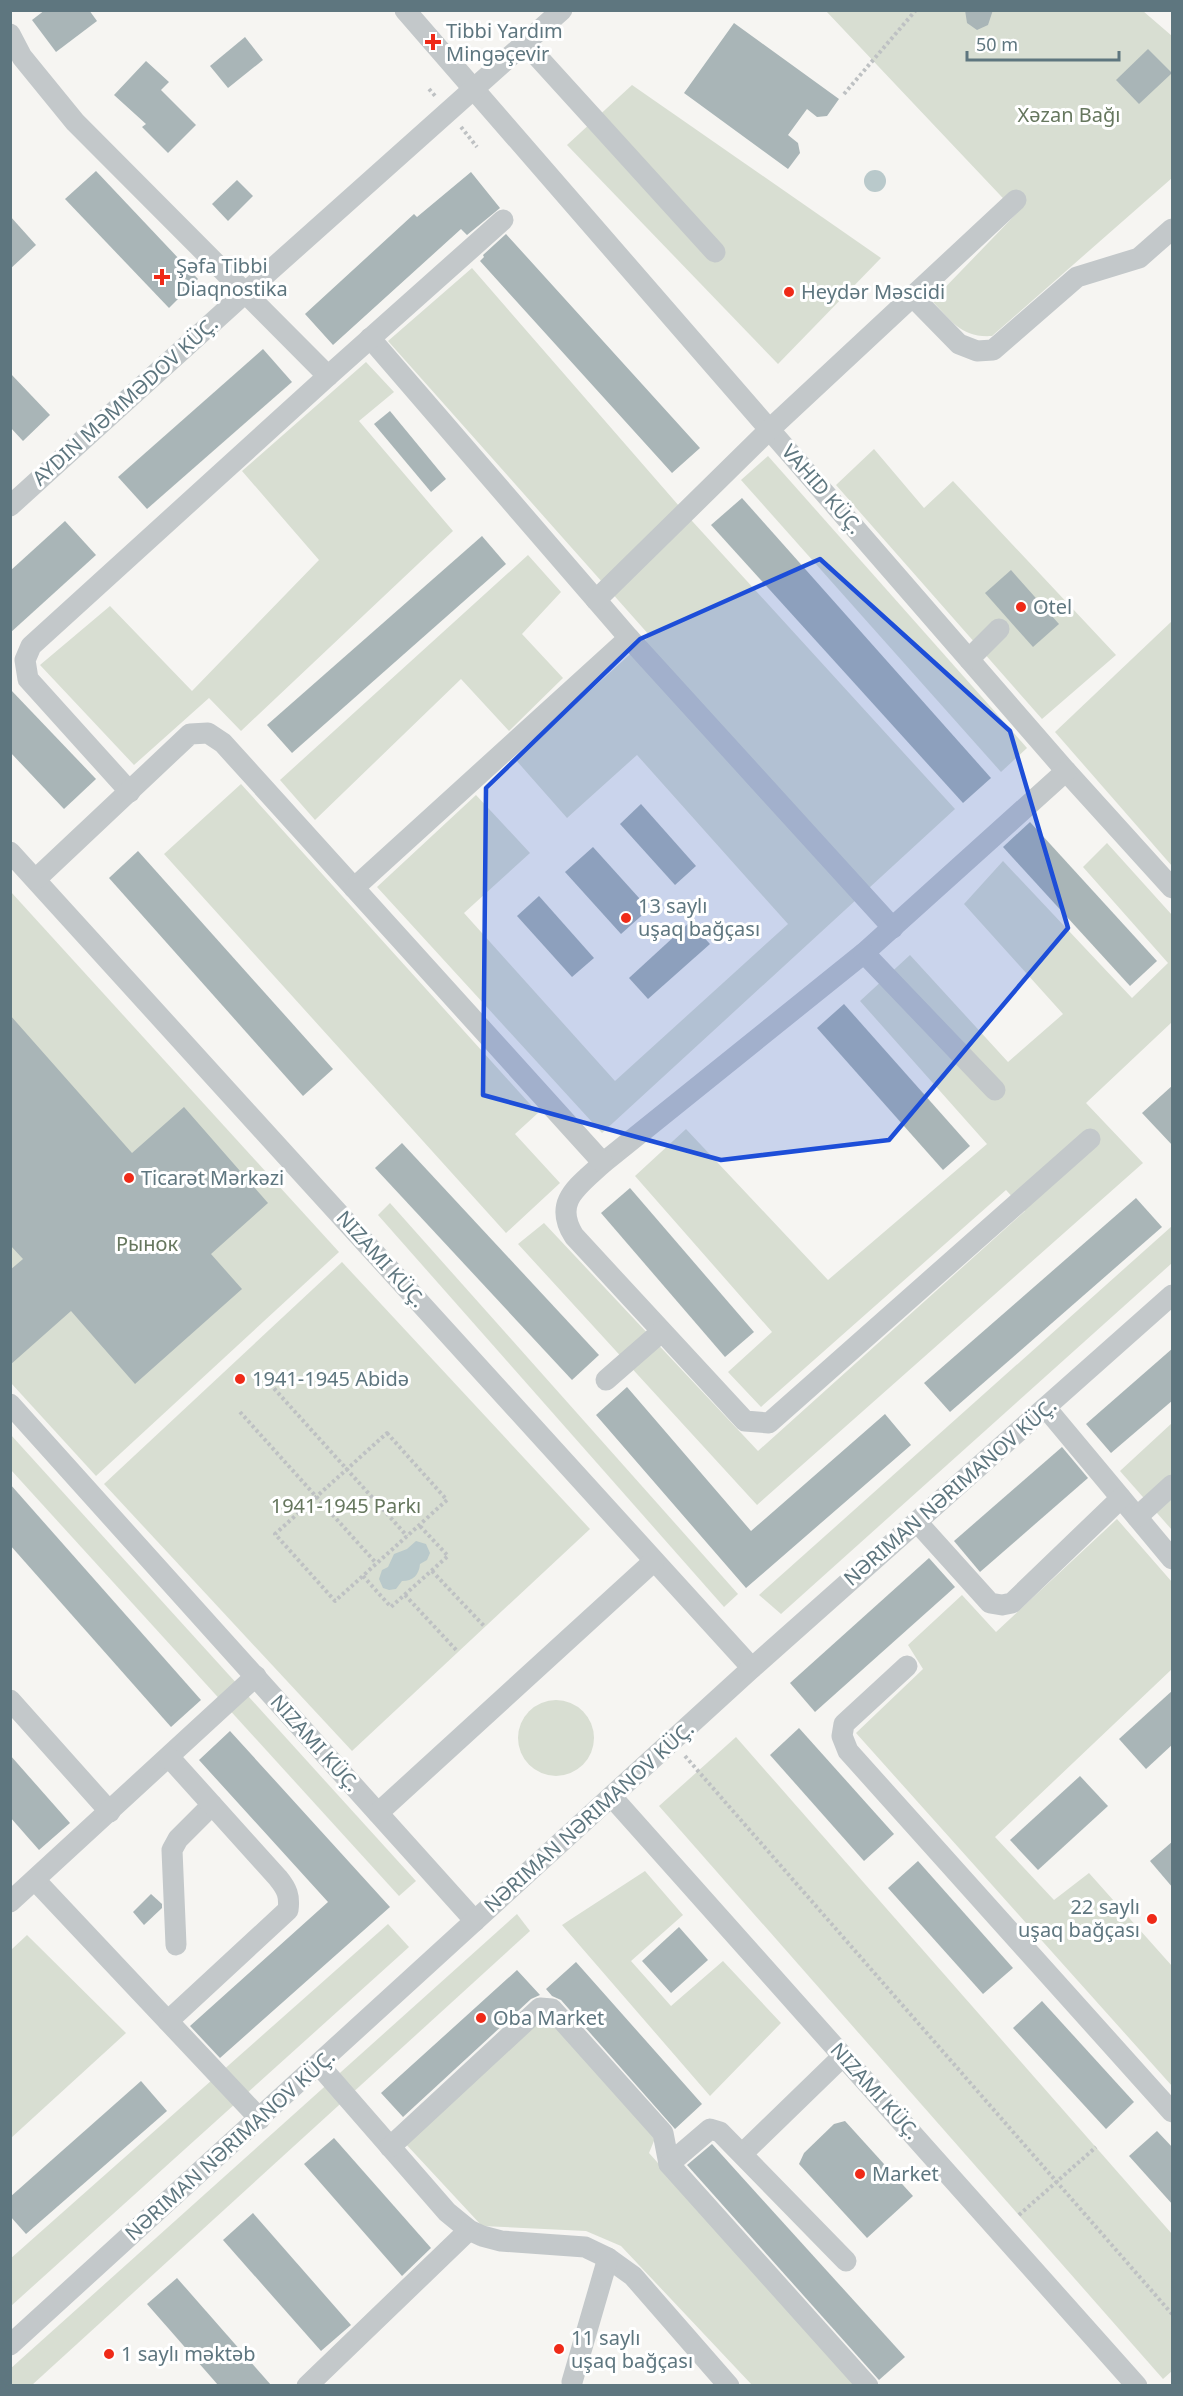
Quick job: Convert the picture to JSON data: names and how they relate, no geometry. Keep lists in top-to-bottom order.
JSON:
{
  "streets": {
    "street": ["VAHID KÜÇ.", "NIZAMI KÜÇ.", "NƏRIMAN NƏRIMANOV KÜÇ."]
  },
  "crossings": [
    ["NIZAMI KÜÇ.", "NƏRIMAN NƏRIMANOV KÜÇ."]
  ],
  "parks": ["Xəzan Bağı", "Рынок", "1941-1945 Parkı"],
  "places": {
    "health": ["Tibbi Yardım Mingəçevir", "Şəfa Tibbi Diaqnostika"],
    "other": [
      "Heydər Məscidi",
      "Otel",
      "13 saylı uşaq bağçası",
      "Ticarət Mərkəzi",
      "1941-1945 Abidə",
      "22 saylı uşaq bağçası",
      "Oba Market",
      "Market",
      "11 saylı uşaq bağçası",
      "1 saylı məktəb"
    ]
  },
  "scale_bar": "50 m"
}
